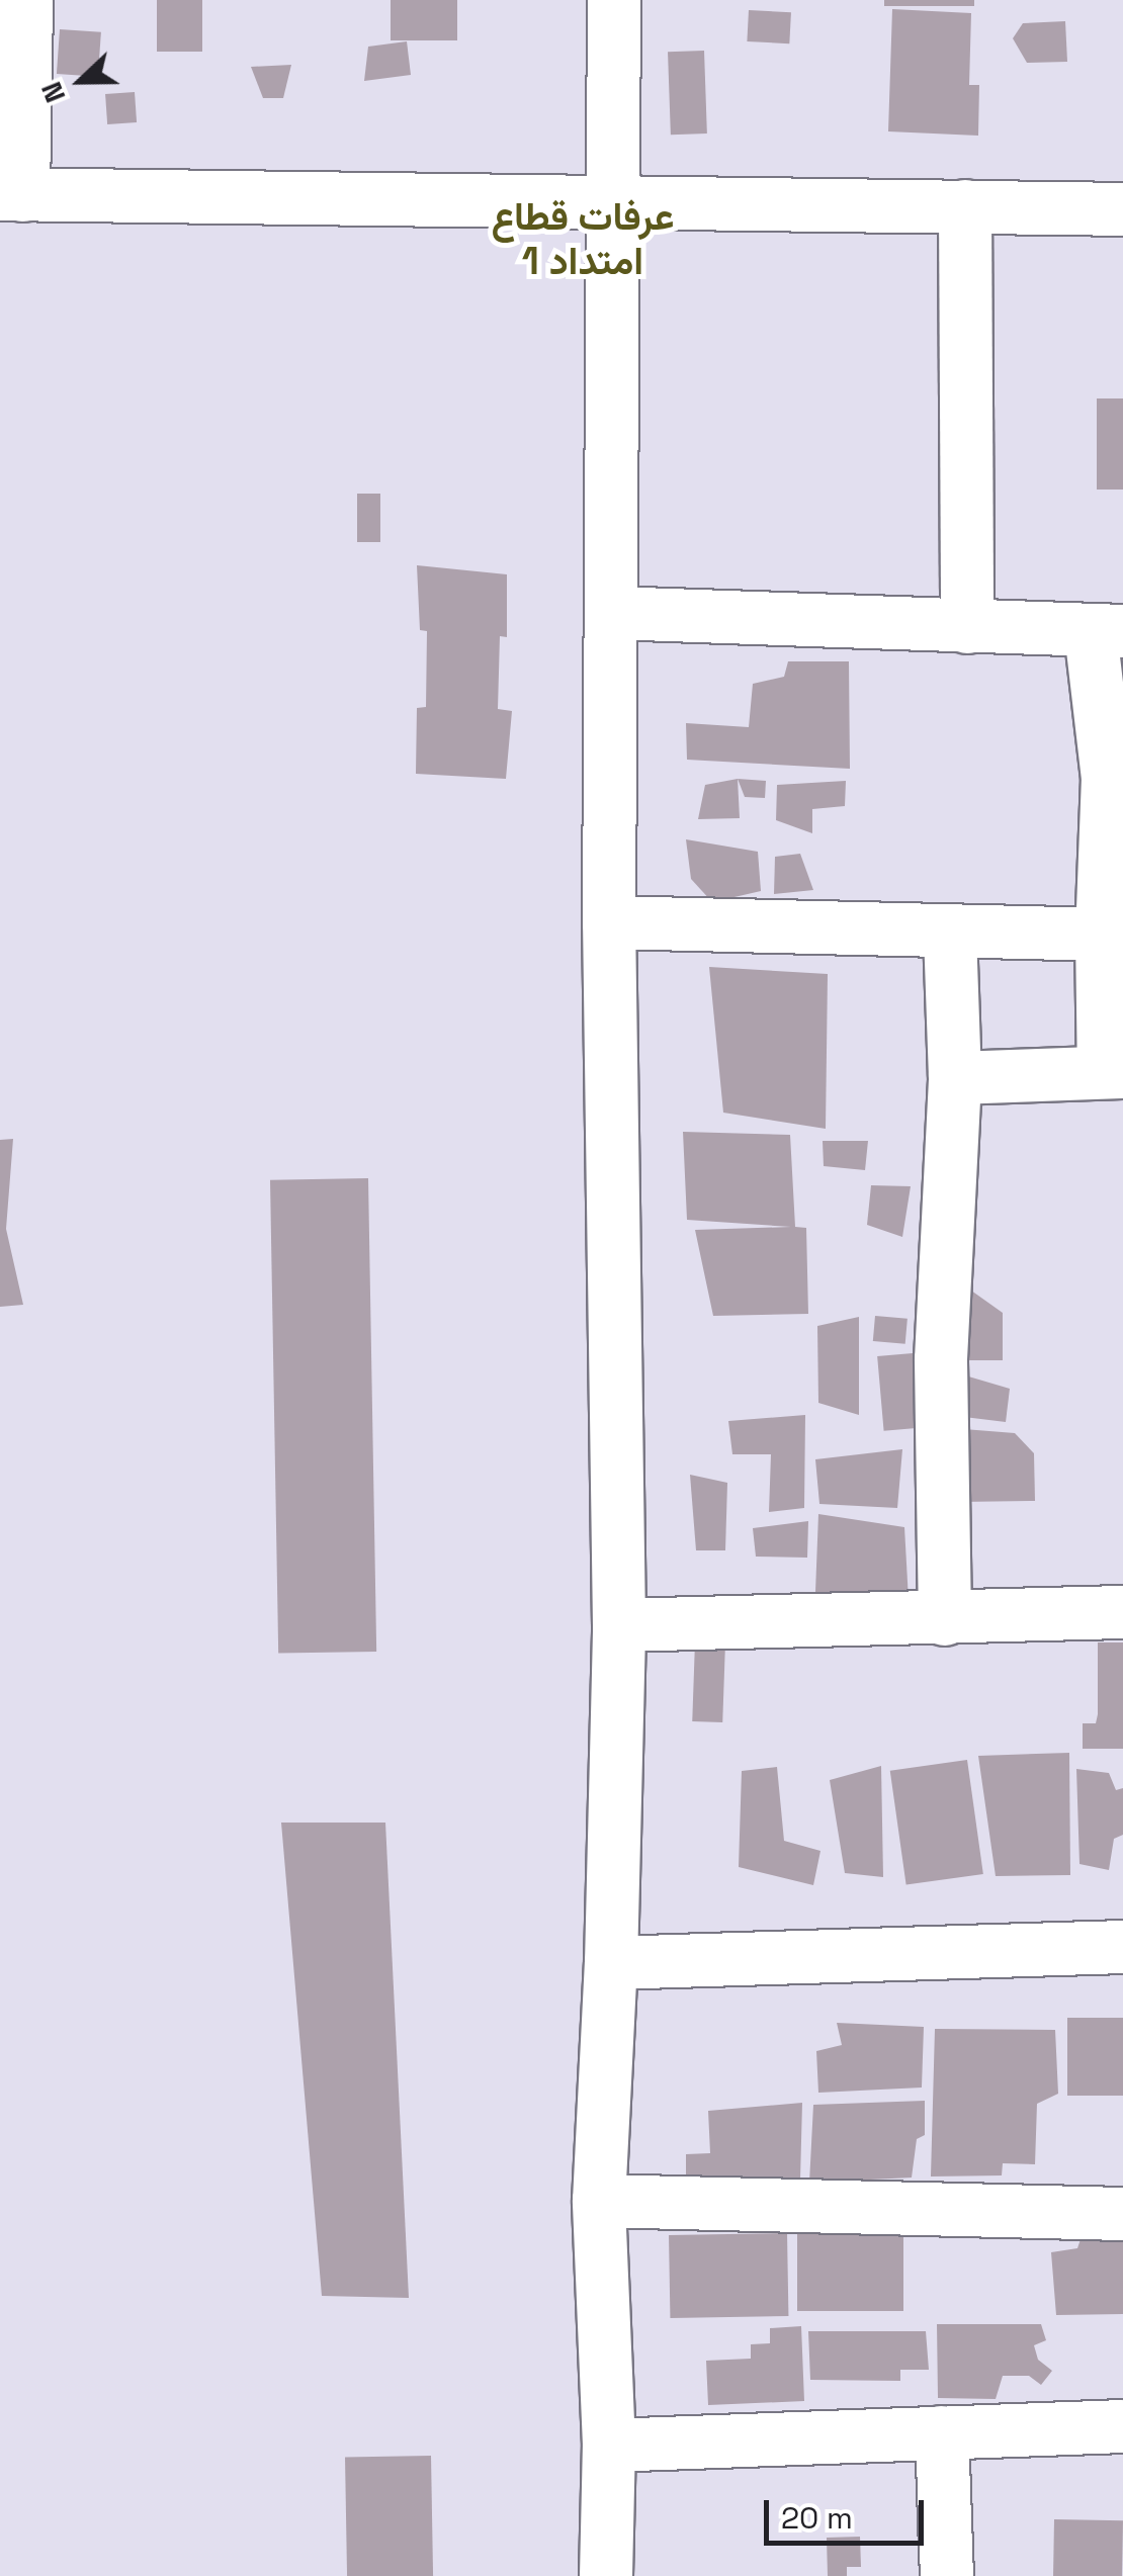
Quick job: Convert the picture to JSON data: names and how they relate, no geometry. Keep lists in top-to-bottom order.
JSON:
{
  "districts": ["عرفات قطاع 1 امتداد"],
  "scale_bar": "20 m",
  "north": "left"
}
